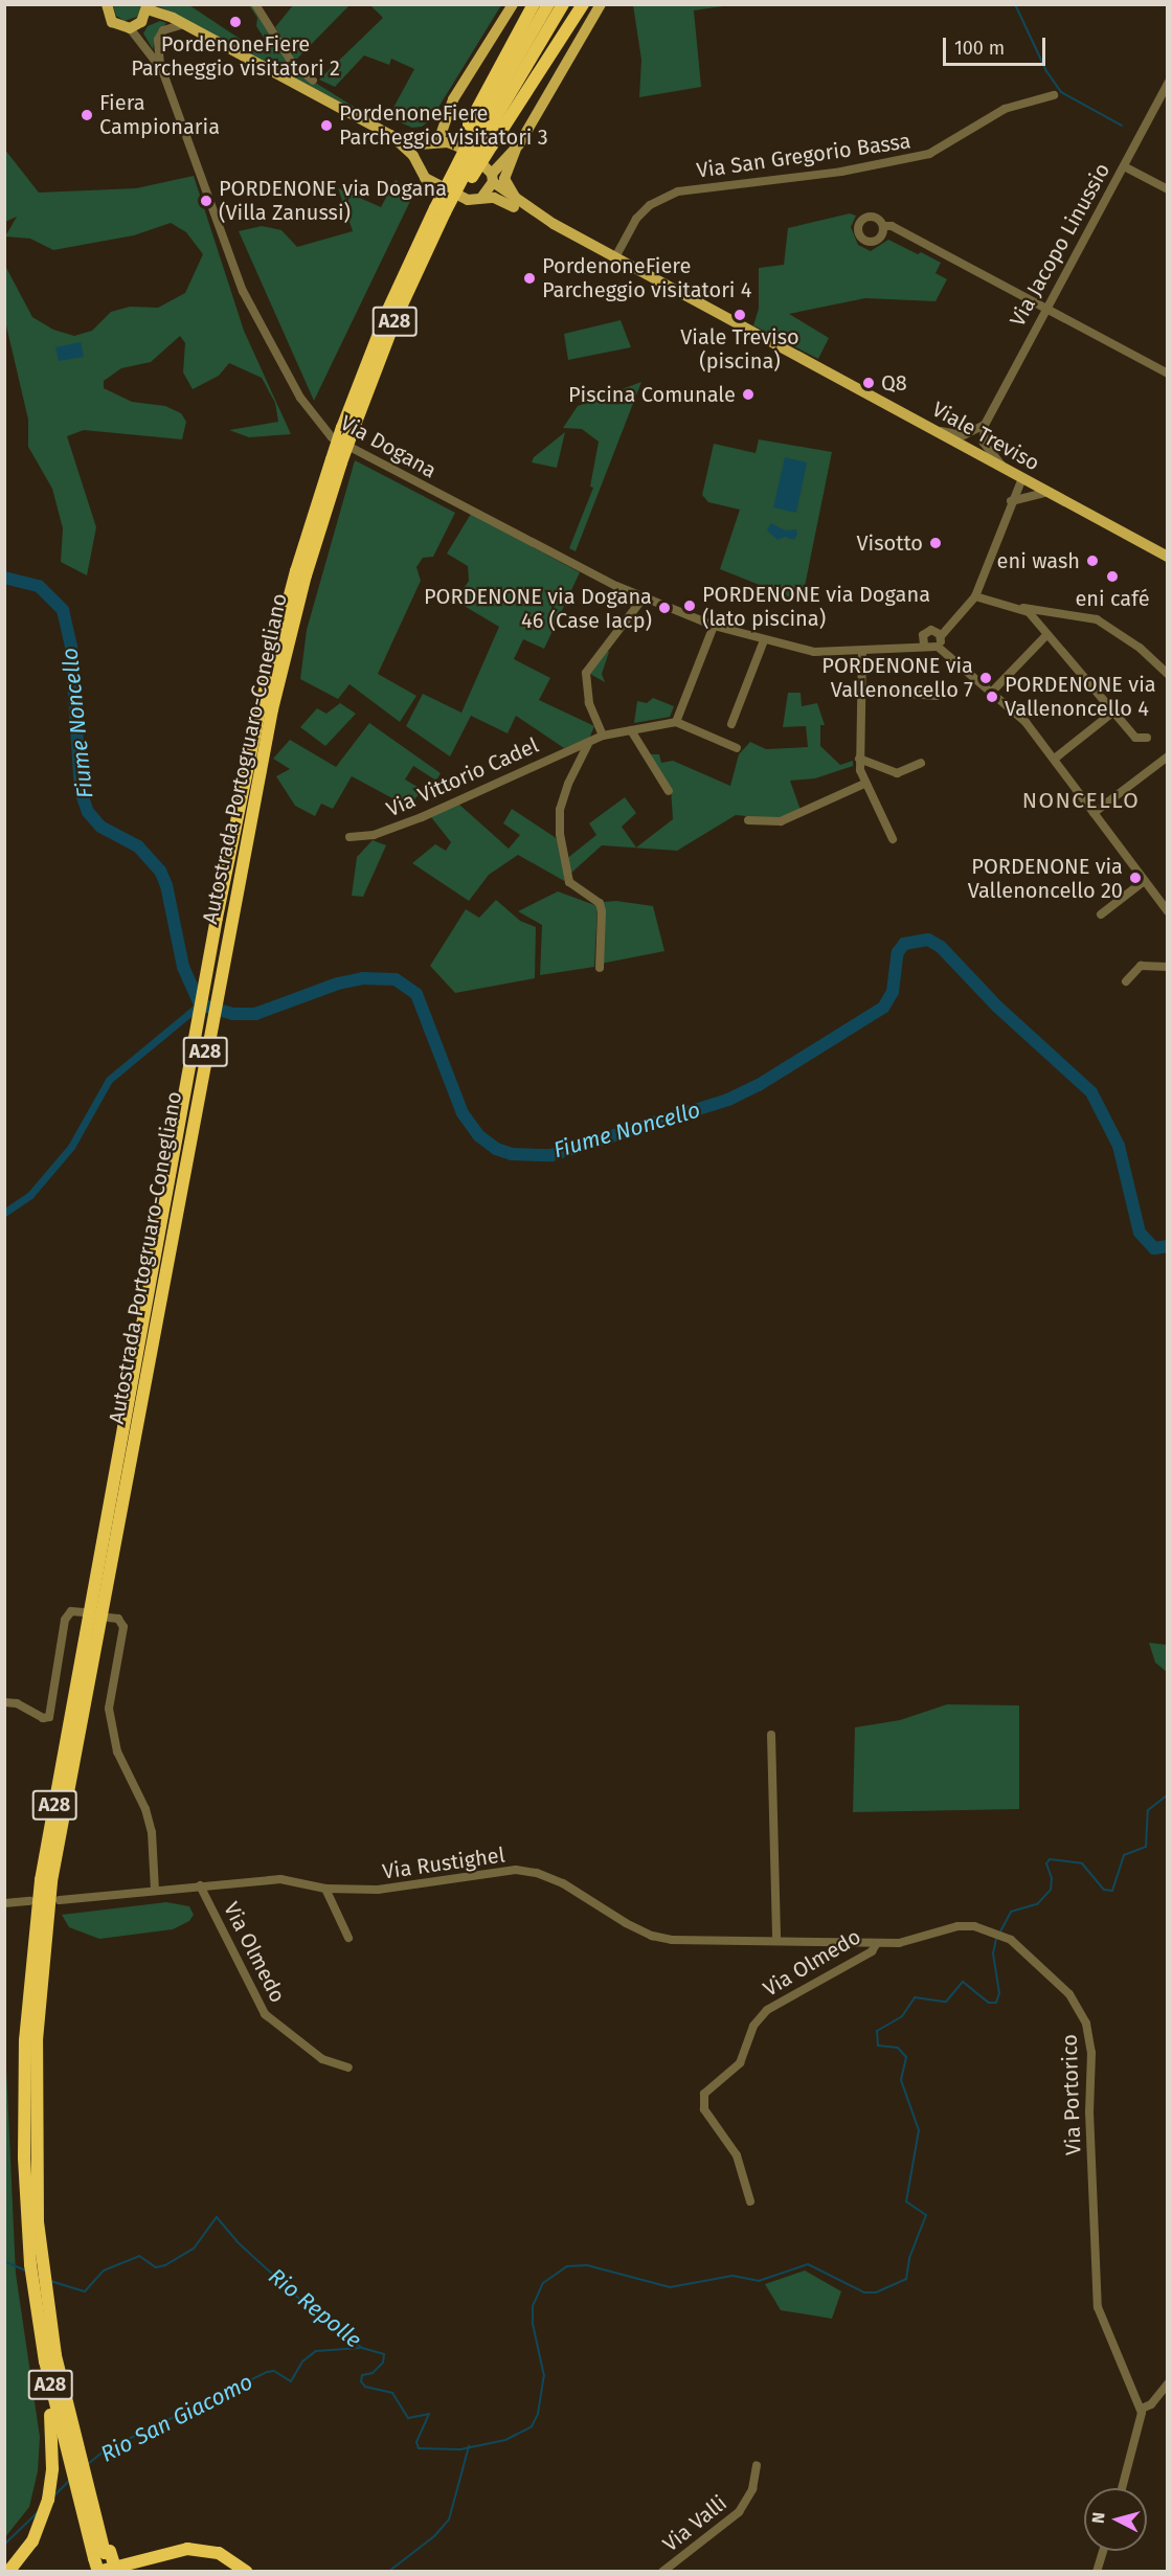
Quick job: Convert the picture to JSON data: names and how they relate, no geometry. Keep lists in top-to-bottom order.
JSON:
{
  "streets": {
    "highway": ["A28", "Autostrada Portogruaro-Conegliano"],
    "main road": ["Viale Treviso"],
    "street": [
      "Via San Gregorio Bassa",
      "Via Jacopo Linussio",
      "Via Dogana",
      "Via Vittorio Cadel",
      "Via Rustighel",
      "Via Olmedo",
      "Via Portorico",
      "Via Valli"
    ]
  },
  "crossings": [
    ["Via San Gregorio Bassa", "Viale Treviso"],
    ["A28", "Autostrada Portogruaro-Conegliano"],
    ["Viale Treviso", "Via Dogana"],
    ["Via Rustighel", "Via Olmedo"],
    ["Via Rustighel", "Via Portorico"],
    ["Via Olmedo", "Via Portorico"]
  ],
  "districts": ["NONCELLO"],
  "water": ["Fiume Noncello", "Rio Repolle", "Rio San Giacomo"],
  "places": [
    "PordenoneFiere Parcheggio visitatori 2",
    "Fiera Campionaria",
    "PordenoneFiere Parcheggio visitatori 3",
    "PORDENONE via Dogana (Villa Zanussi)",
    "PordenoneFiere Parcheggio visitatori 4",
    "Viale Treviso (piscina)",
    "Q8",
    "Piscina Comunale",
    "Visotto",
    "eni wash",
    "eni café",
    "PORDENONE via Dogana (lato piscina)",
    "PORDENONE via Dogana 46 (Case Iacp)",
    "PORDENONE via Vallenoncello 7",
    "PORDENONE via Vallenoncello 4",
    "PORDENONE via Vallenoncello 20"
  ],
  "scale_bar": "100 m",
  "north": "left"
}
